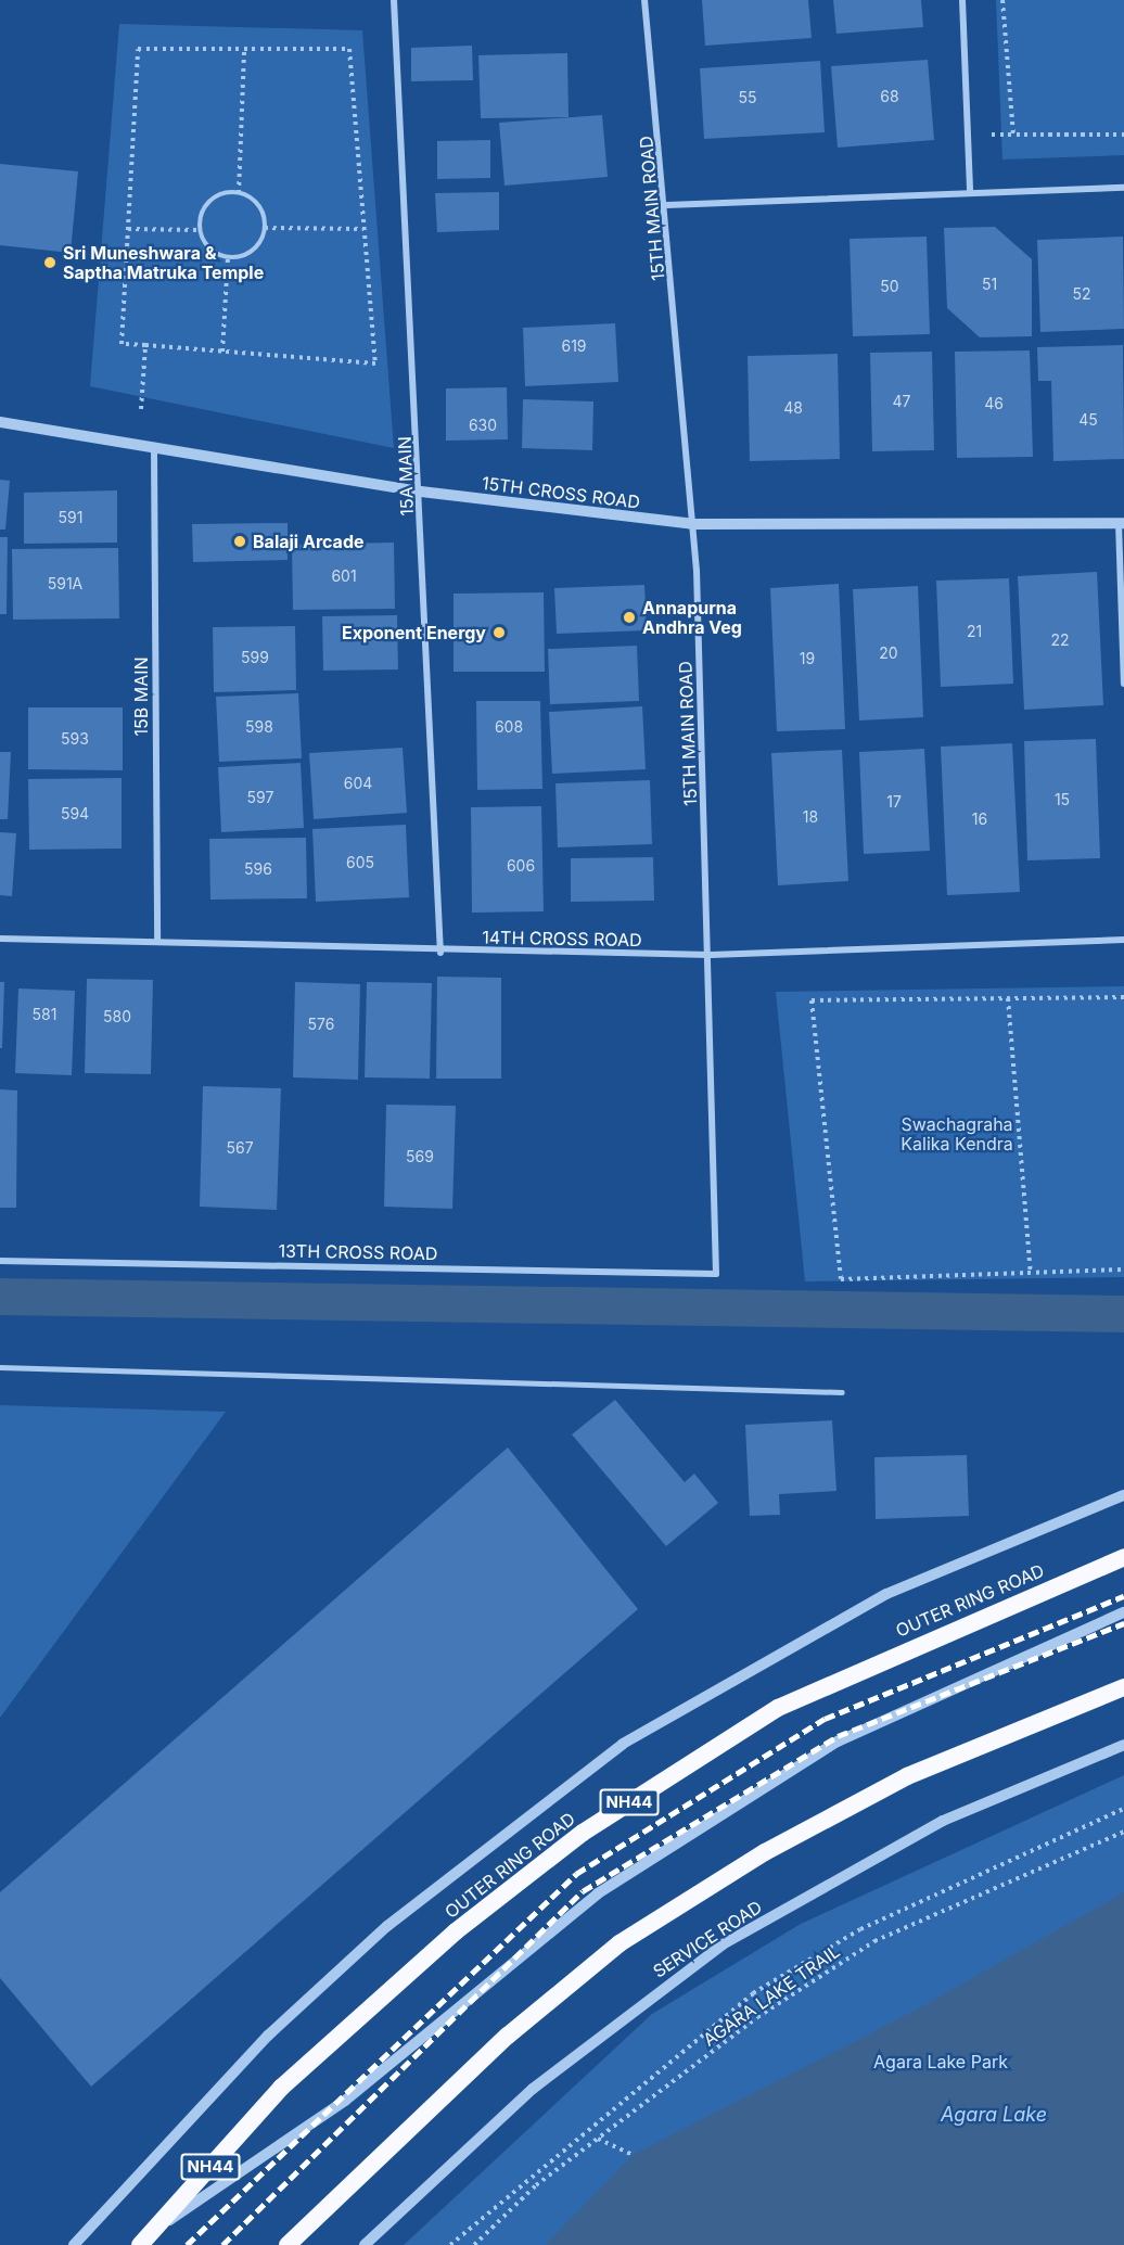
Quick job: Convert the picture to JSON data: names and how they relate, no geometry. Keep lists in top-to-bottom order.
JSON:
{
  "streets": {
    "highway": ["OUTER RING ROAD", "NH44"],
    "street": [
      "15TH MAIN ROAD",
      "15A MAIN",
      "15TH CROSS ROAD",
      "15B MAIN",
      "14TH CROSS ROAD",
      "13TH CROSS ROAD",
      "SERVICE ROAD"
    ],
    "path": ["AGARA LAKE TRAIL"]
  },
  "crossings": [
    ["15TH MAIN ROAD", "15TH CROSS ROAD"],
    ["15TH MAIN ROAD", "14TH CROSS ROAD"],
    ["15TH MAIN ROAD", "13TH CROSS ROAD"],
    ["15A MAIN", "15TH CROSS ROAD"],
    ["15A MAIN", "14TH CROSS ROAD"],
    ["15TH CROSS ROAD", "15B MAIN"],
    ["15B MAIN", "14TH CROSS ROAD"]
  ],
  "water": ["Agara Lake"],
  "parks": ["Swachagraha Kalika Kendra", "Agara Lake Park"],
  "places": [
    "Sri Muneshwara & Saptha Matruka Temple",
    "Balaji Arcade",
    "Annapurna Andhra Veg",
    "Exponent Energy"
  ],
  "house_numbers": [
    "68",
    "55",
    "51",
    "50",
    "52",
    "619",
    "47",
    "46",
    "48",
    "45",
    "630",
    "591",
    "601",
    "591A",
    "21",
    "22",
    "20",
    "599",
    "19",
    "598",
    "608",
    "593",
    "604",
    "597",
    "15",
    "17",
    "594",
    "18",
    "16",
    "605",
    "606",
    "596",
    "581",
    "580",
    "576",
    "567",
    "569"
  ]
}
